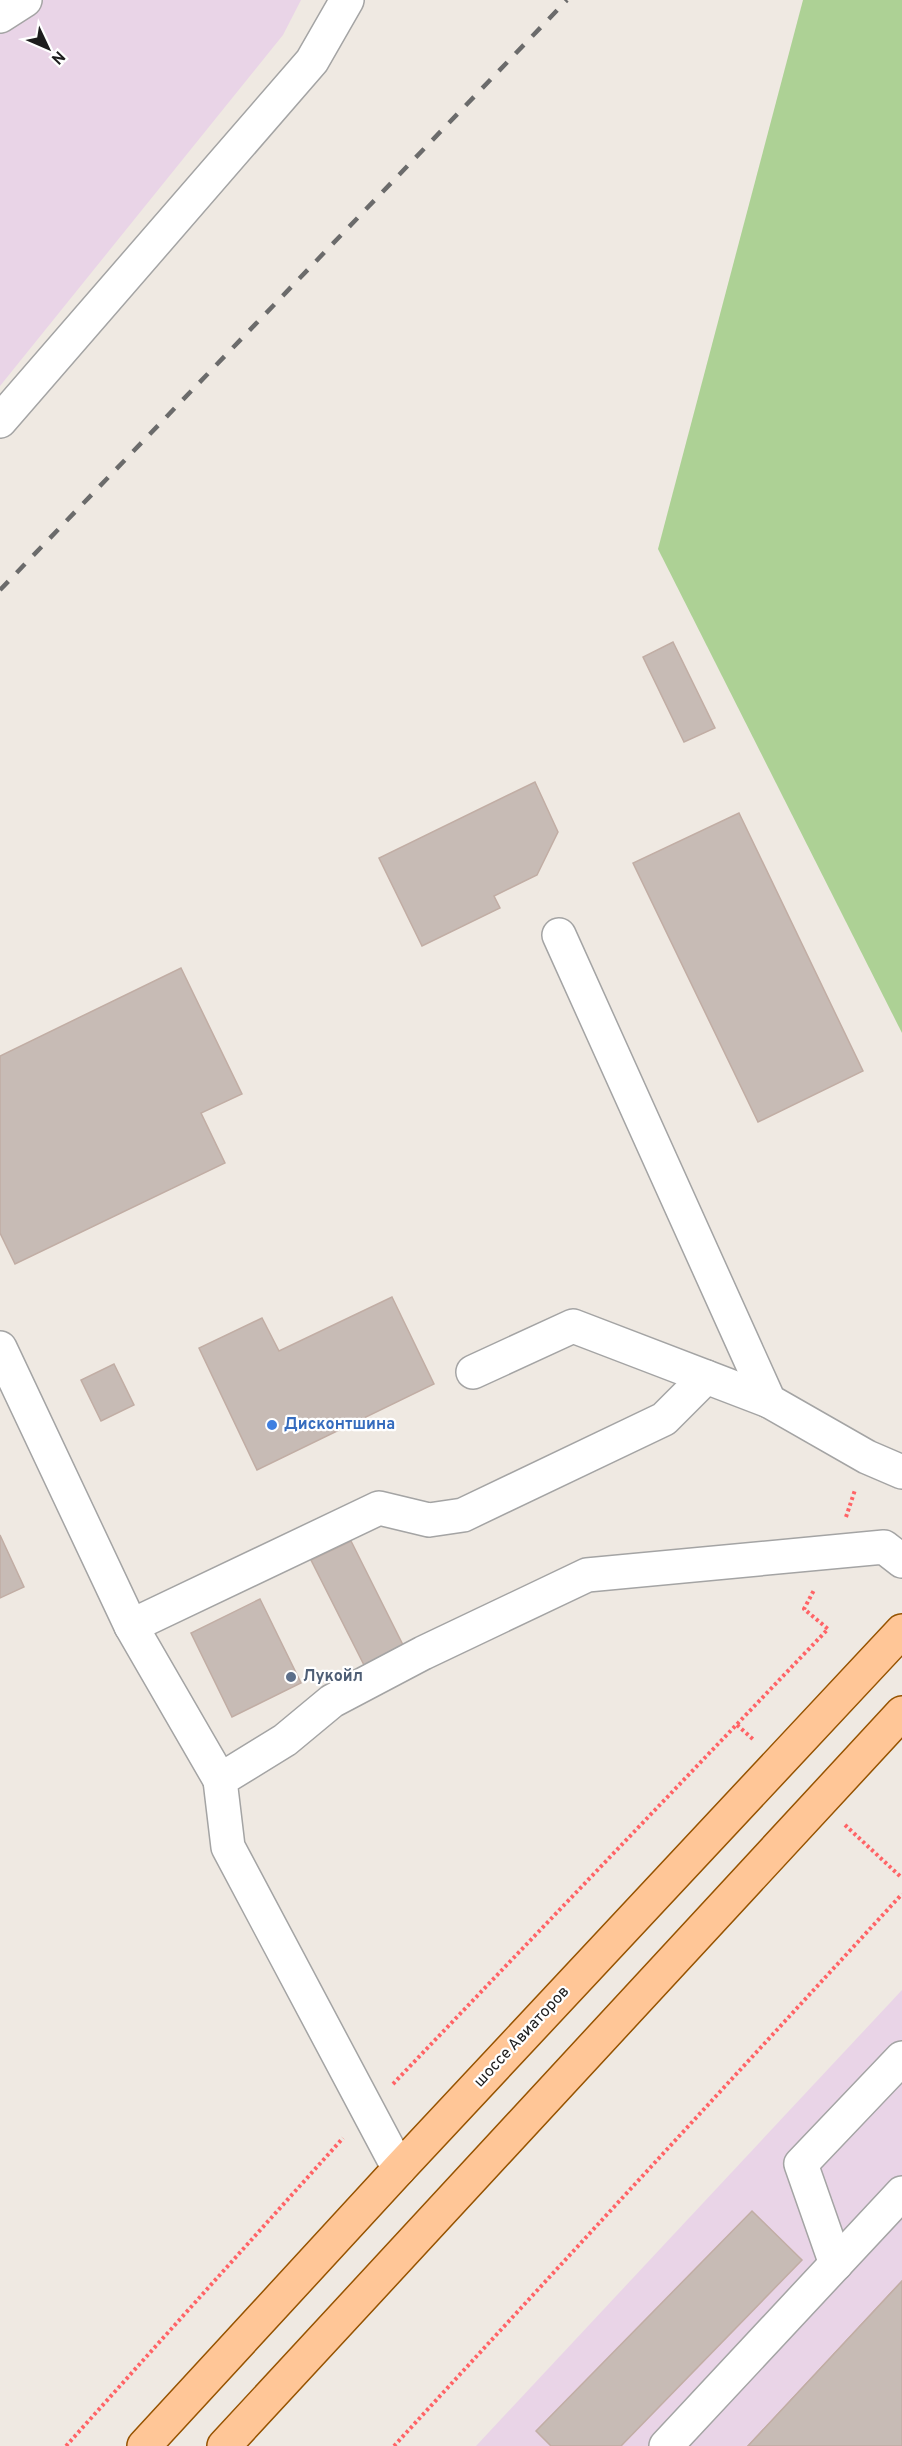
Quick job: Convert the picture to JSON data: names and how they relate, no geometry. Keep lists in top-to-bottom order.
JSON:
{
  "streets": {
    "main road": ["шоссе Авиаторов"]
  },
  "places": ["Дисконтшина", "Лукойл"],
  "north": "bottom right"
}
